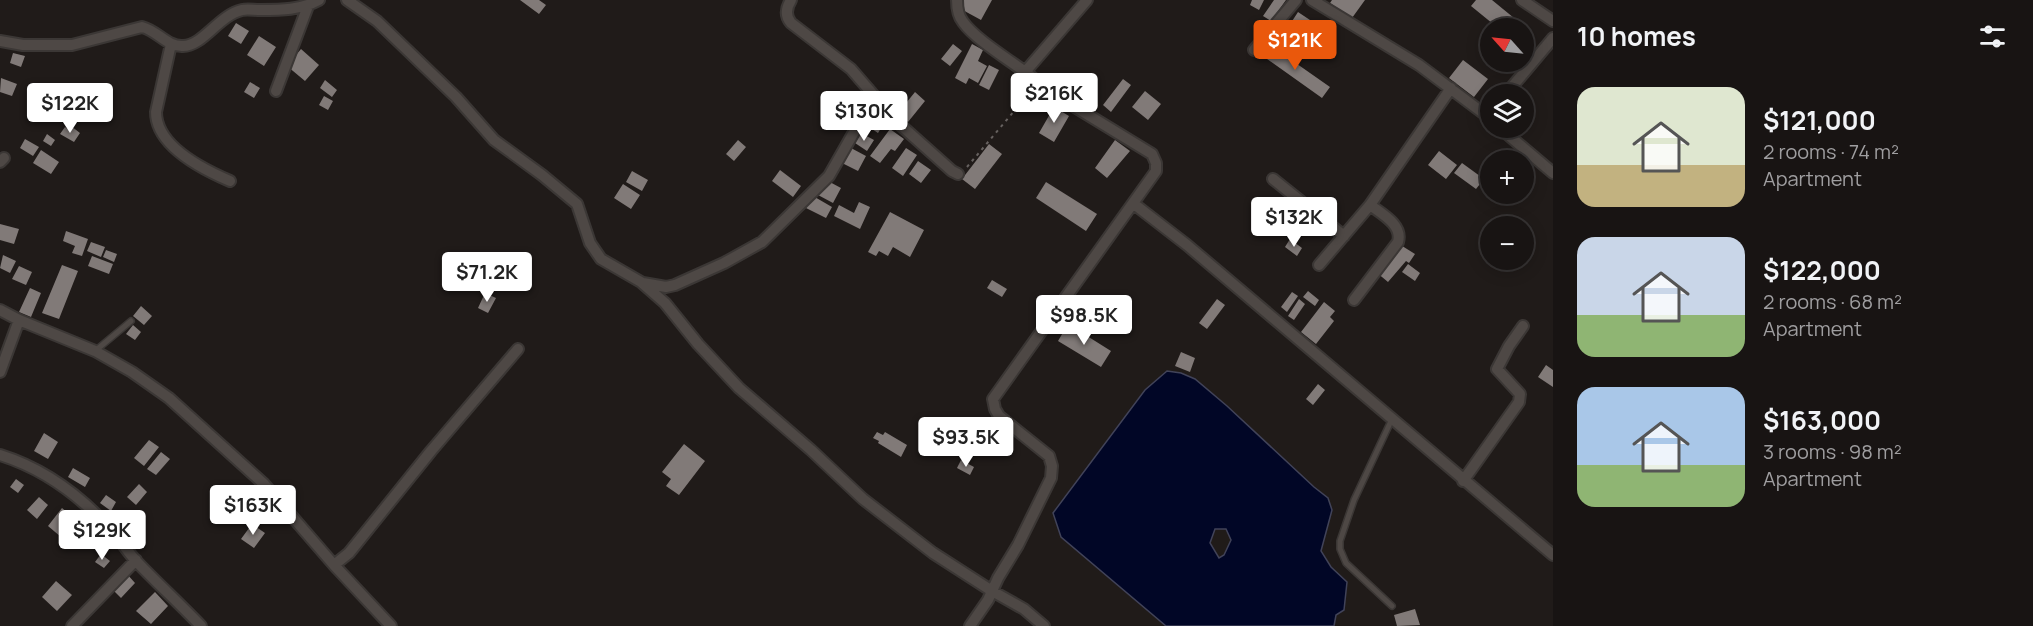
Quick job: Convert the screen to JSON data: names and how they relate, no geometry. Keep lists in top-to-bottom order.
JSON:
{
  "north": "top left",
  "page": {
    "heading": "10 homes",
    "map_buttons": ["+", "−"],
    "price": [
      "$121K",
      "$216K",
      "$122K",
      "$130K",
      "$132K",
      "$71.2K",
      "$98.5K",
      "$93.5K",
      "$163K",
      "$129K"
    ],
    "list": [
      {
        "name": "$121,000",
        "note": "2 rooms · 74 m² · Apartment"
      },
      {
        "name": "$122,000",
        "note": "2 rooms · 68 m² · Apartment"
      },
      {
        "name": "$163,000",
        "note": "3 rooms · 98 m² · Apartment"
      }
    ]
  }
}
